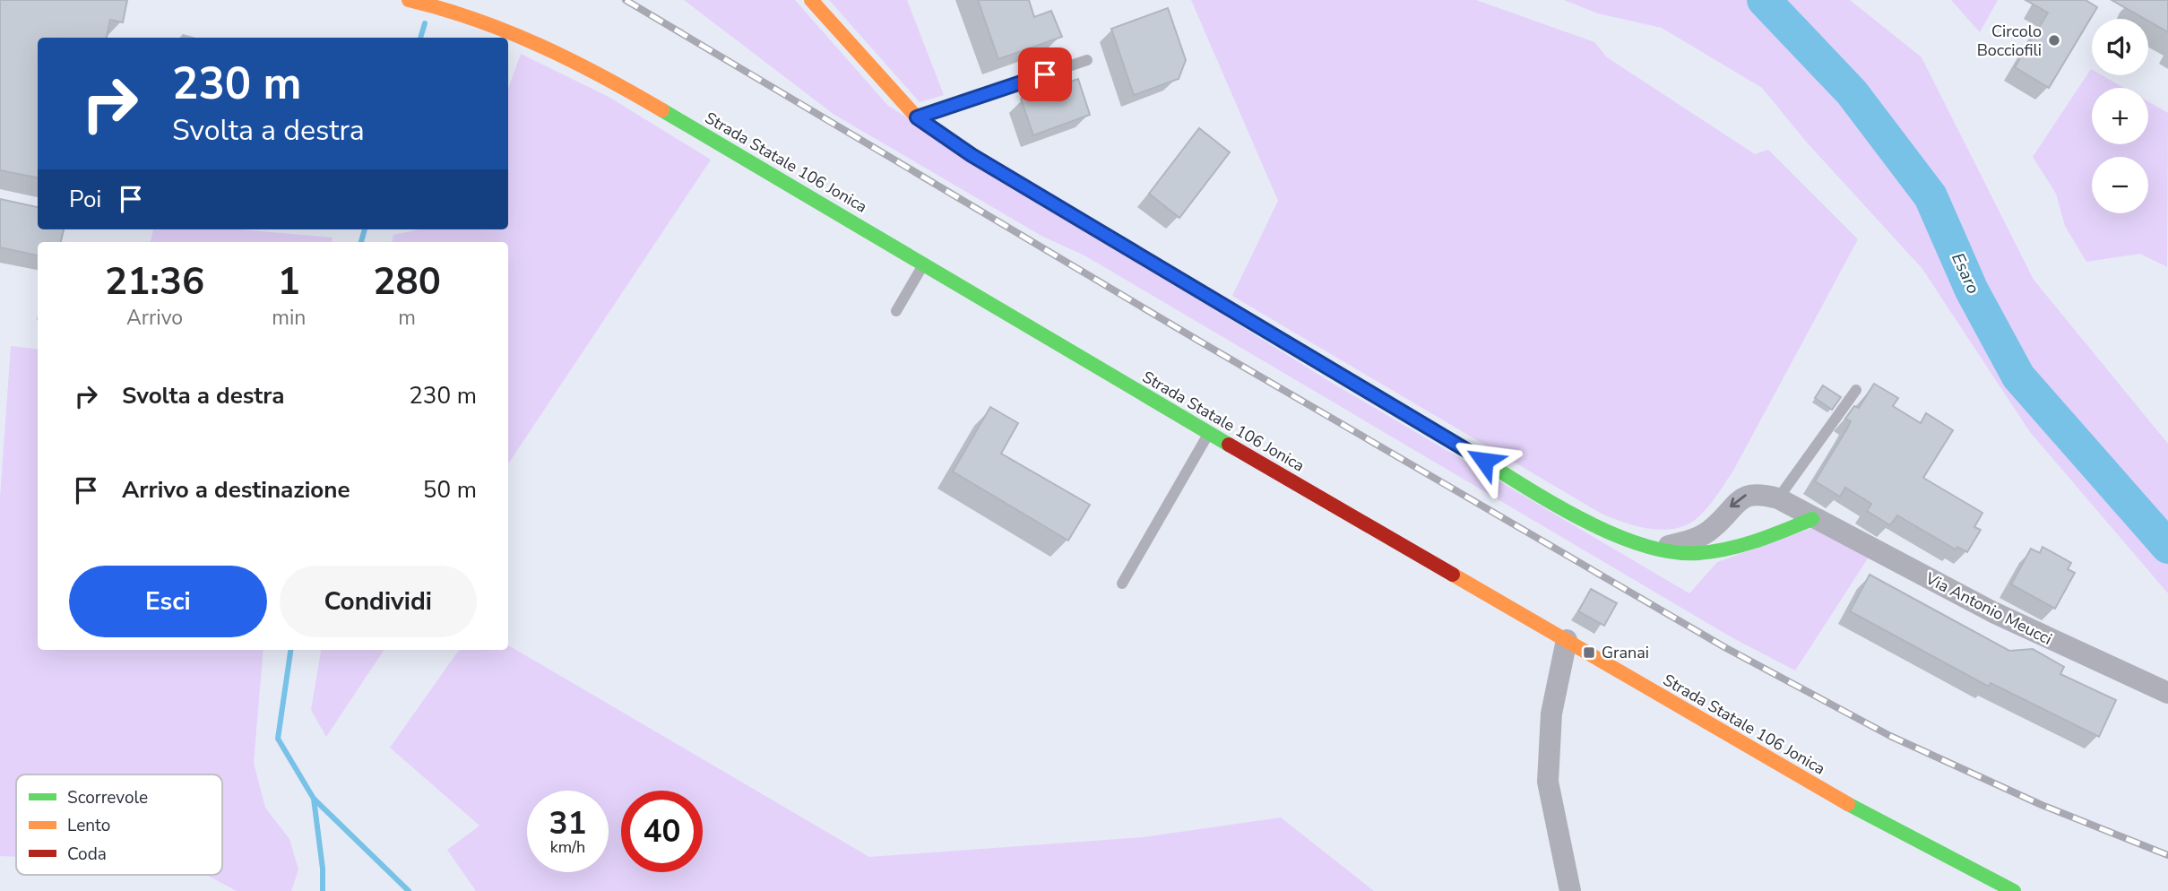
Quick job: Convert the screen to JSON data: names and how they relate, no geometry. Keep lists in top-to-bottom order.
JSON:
{
  "streets": {
    "main road": ["Strada Statale 106 Jonica"],
    "street": ["Via Antonio Meucci"]
  },
  "water": ["Esaro"],
  "places": {
    "other": ["Circolo Bocciofili"],
    "transit": ["Granai"]
  },
  "legend": ["Scorrevole", "Lento", "Coda"],
  "page": {
    "map_buttons": ["+", "−"],
    "turn": ["230 m", "Svolta a destra"],
    "then": "Poi",
    "eta": [
      "21:36",
      "Arrivo",
      "1",
      "min",
      "280",
      "m"
    ],
    "list": [
      {
        "name": "Svolta a destra",
        "value": "230 m"
      },
      {
        "name": "Arrivo a destinazione",
        "value": "50 m"
      }
    ],
    "buttons": ["Esci", "Condividi"],
    "speed": "31 km/h",
    "limit": "40"
  }
}
